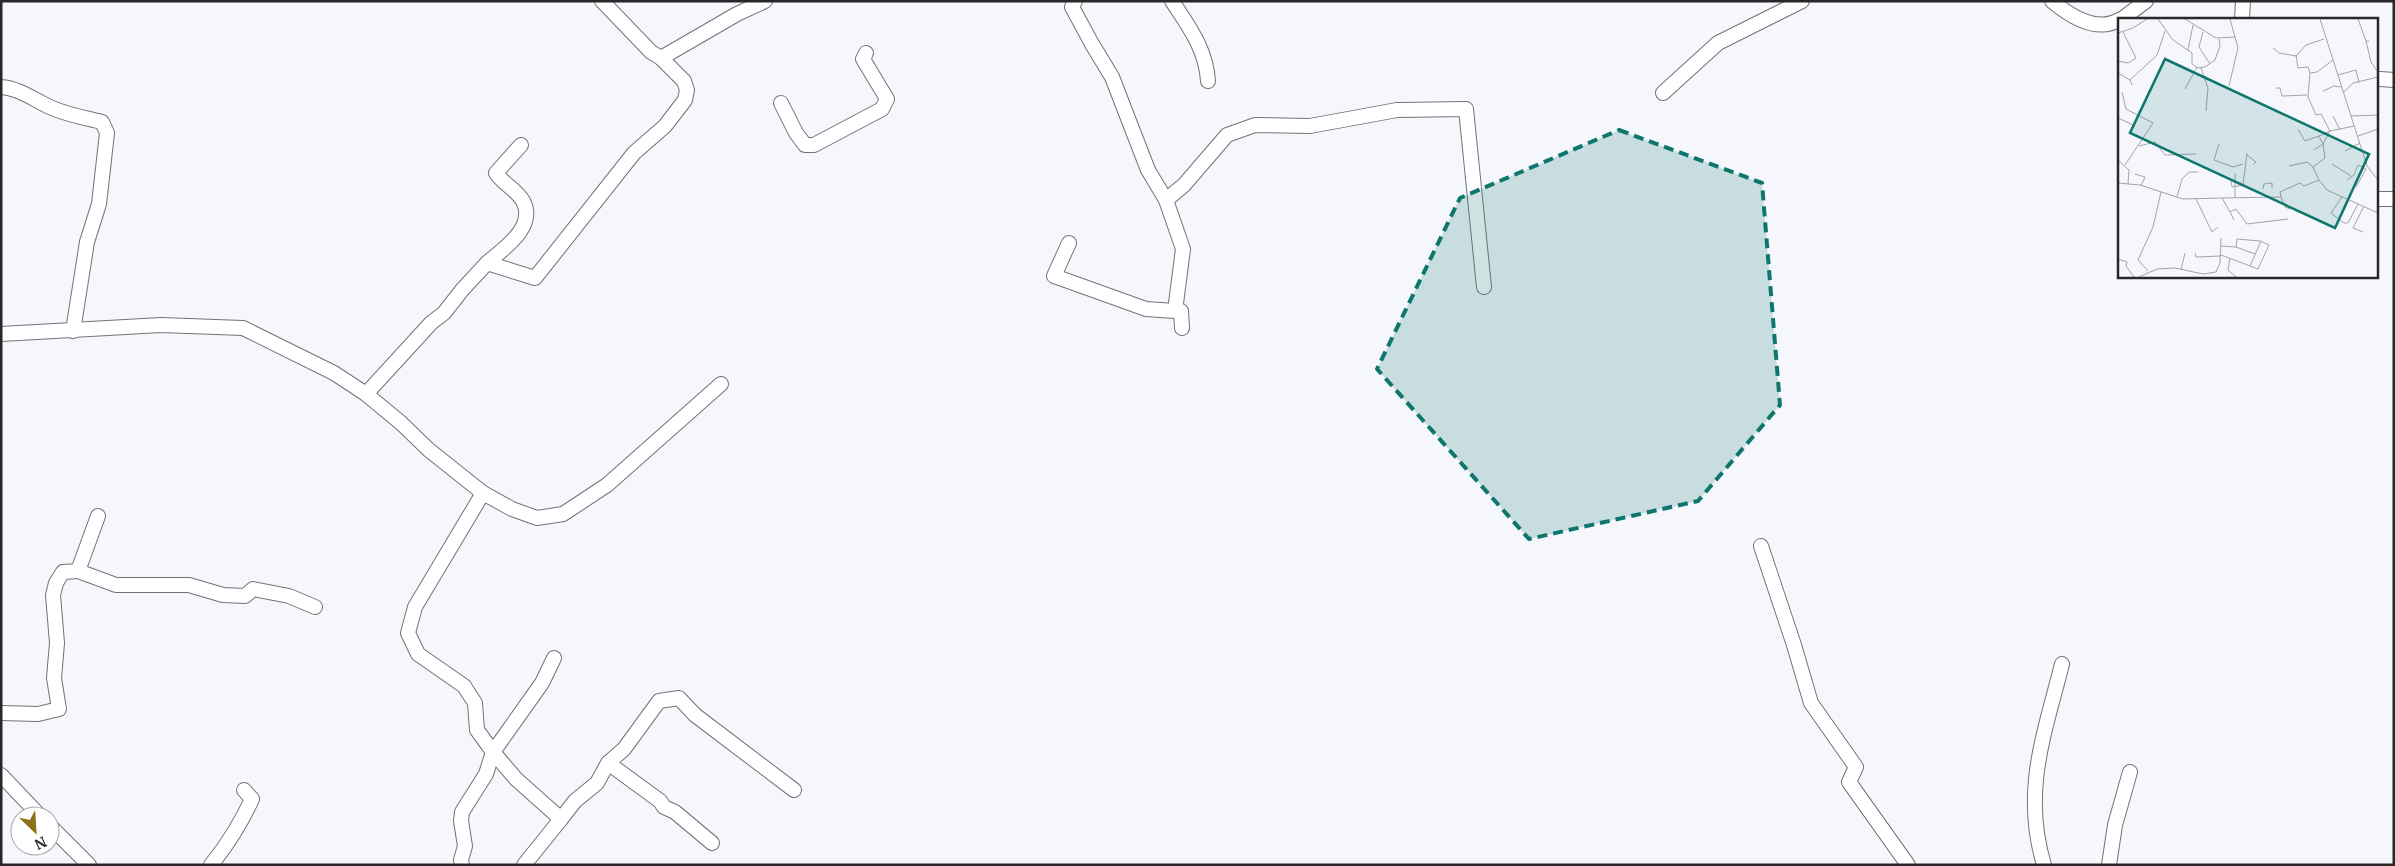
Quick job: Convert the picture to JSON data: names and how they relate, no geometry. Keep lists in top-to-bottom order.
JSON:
{
  "north": "bottom right"
}
